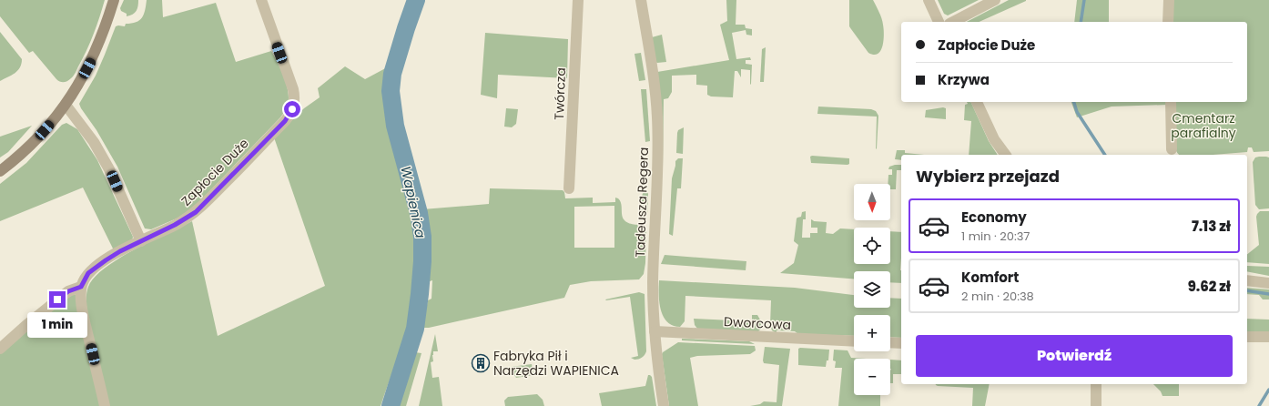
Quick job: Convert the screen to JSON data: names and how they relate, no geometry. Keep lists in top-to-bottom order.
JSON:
{
  "streets": {
    "street": [
      "Twórcza",
      "Zapłocie Duże",
      "Tadeusza Regera",
      "Dworcowa"
    ]
  },
  "crossings": [
    ["Tadeusza Regera", "Dworcowa"]
  ],
  "water": ["Wapienica"],
  "parks": ["Cmentarz parafialny"],
  "places": {
    "building": ["Fabryka Pił i Narzędzi WAPIENICA"]
  },
  "north": "bottom",
  "page": {
    "banner": ["Zapłocie Duże", "Krzywa"],
    "heading": "Wybierz przejazd",
    "map_buttons": ["+", "−"],
    "list": [
      {
        "name": "Economy",
        "note": "1 min · 20:37",
        "value": "7.13 zł"
      },
      {
        "name": "Komfort",
        "note": "2 min · 20:38",
        "value": "9.62 zł"
      }
    ],
    "bubble": "1 min",
    "buttons": "Potwierdź"
  }
}
